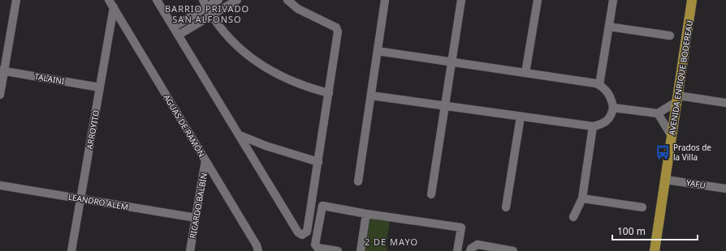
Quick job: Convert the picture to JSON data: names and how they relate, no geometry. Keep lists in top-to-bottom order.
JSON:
{
  "streets": {
    "main road": ["AVENIDA ENRIQUE BODEREAU"],
    "street": [
      "TALAINI",
      "AGUAS DE RAMÓN",
      "ARROYITO",
      "YAFU",
      "LEANDRO ALEM",
      "RICARDO BALBÍN"
    ]
  },
  "crossings": [
    ["AVENIDA ENRIQUE BODEREAU", "YAFU"],
    ["TALAINI", "ARROYITO"],
    ["AGUAS DE RAMÓN", "ARROYITO"],
    ["AGUAS DE RAMÓN", "RICARDO BALBÍN"],
    ["ARROYITO", "LEANDRO ALEM"],
    ["LEANDRO ALEM", "RICARDO BALBÍN"]
  ],
  "districts": ["BARRIO PRIVADO SAN ALFONSO", "2 DE MAYO"],
  "places": {
    "bus stop": ["Prados de la Villa"]
  },
  "scale_bar": "100 m"
}
